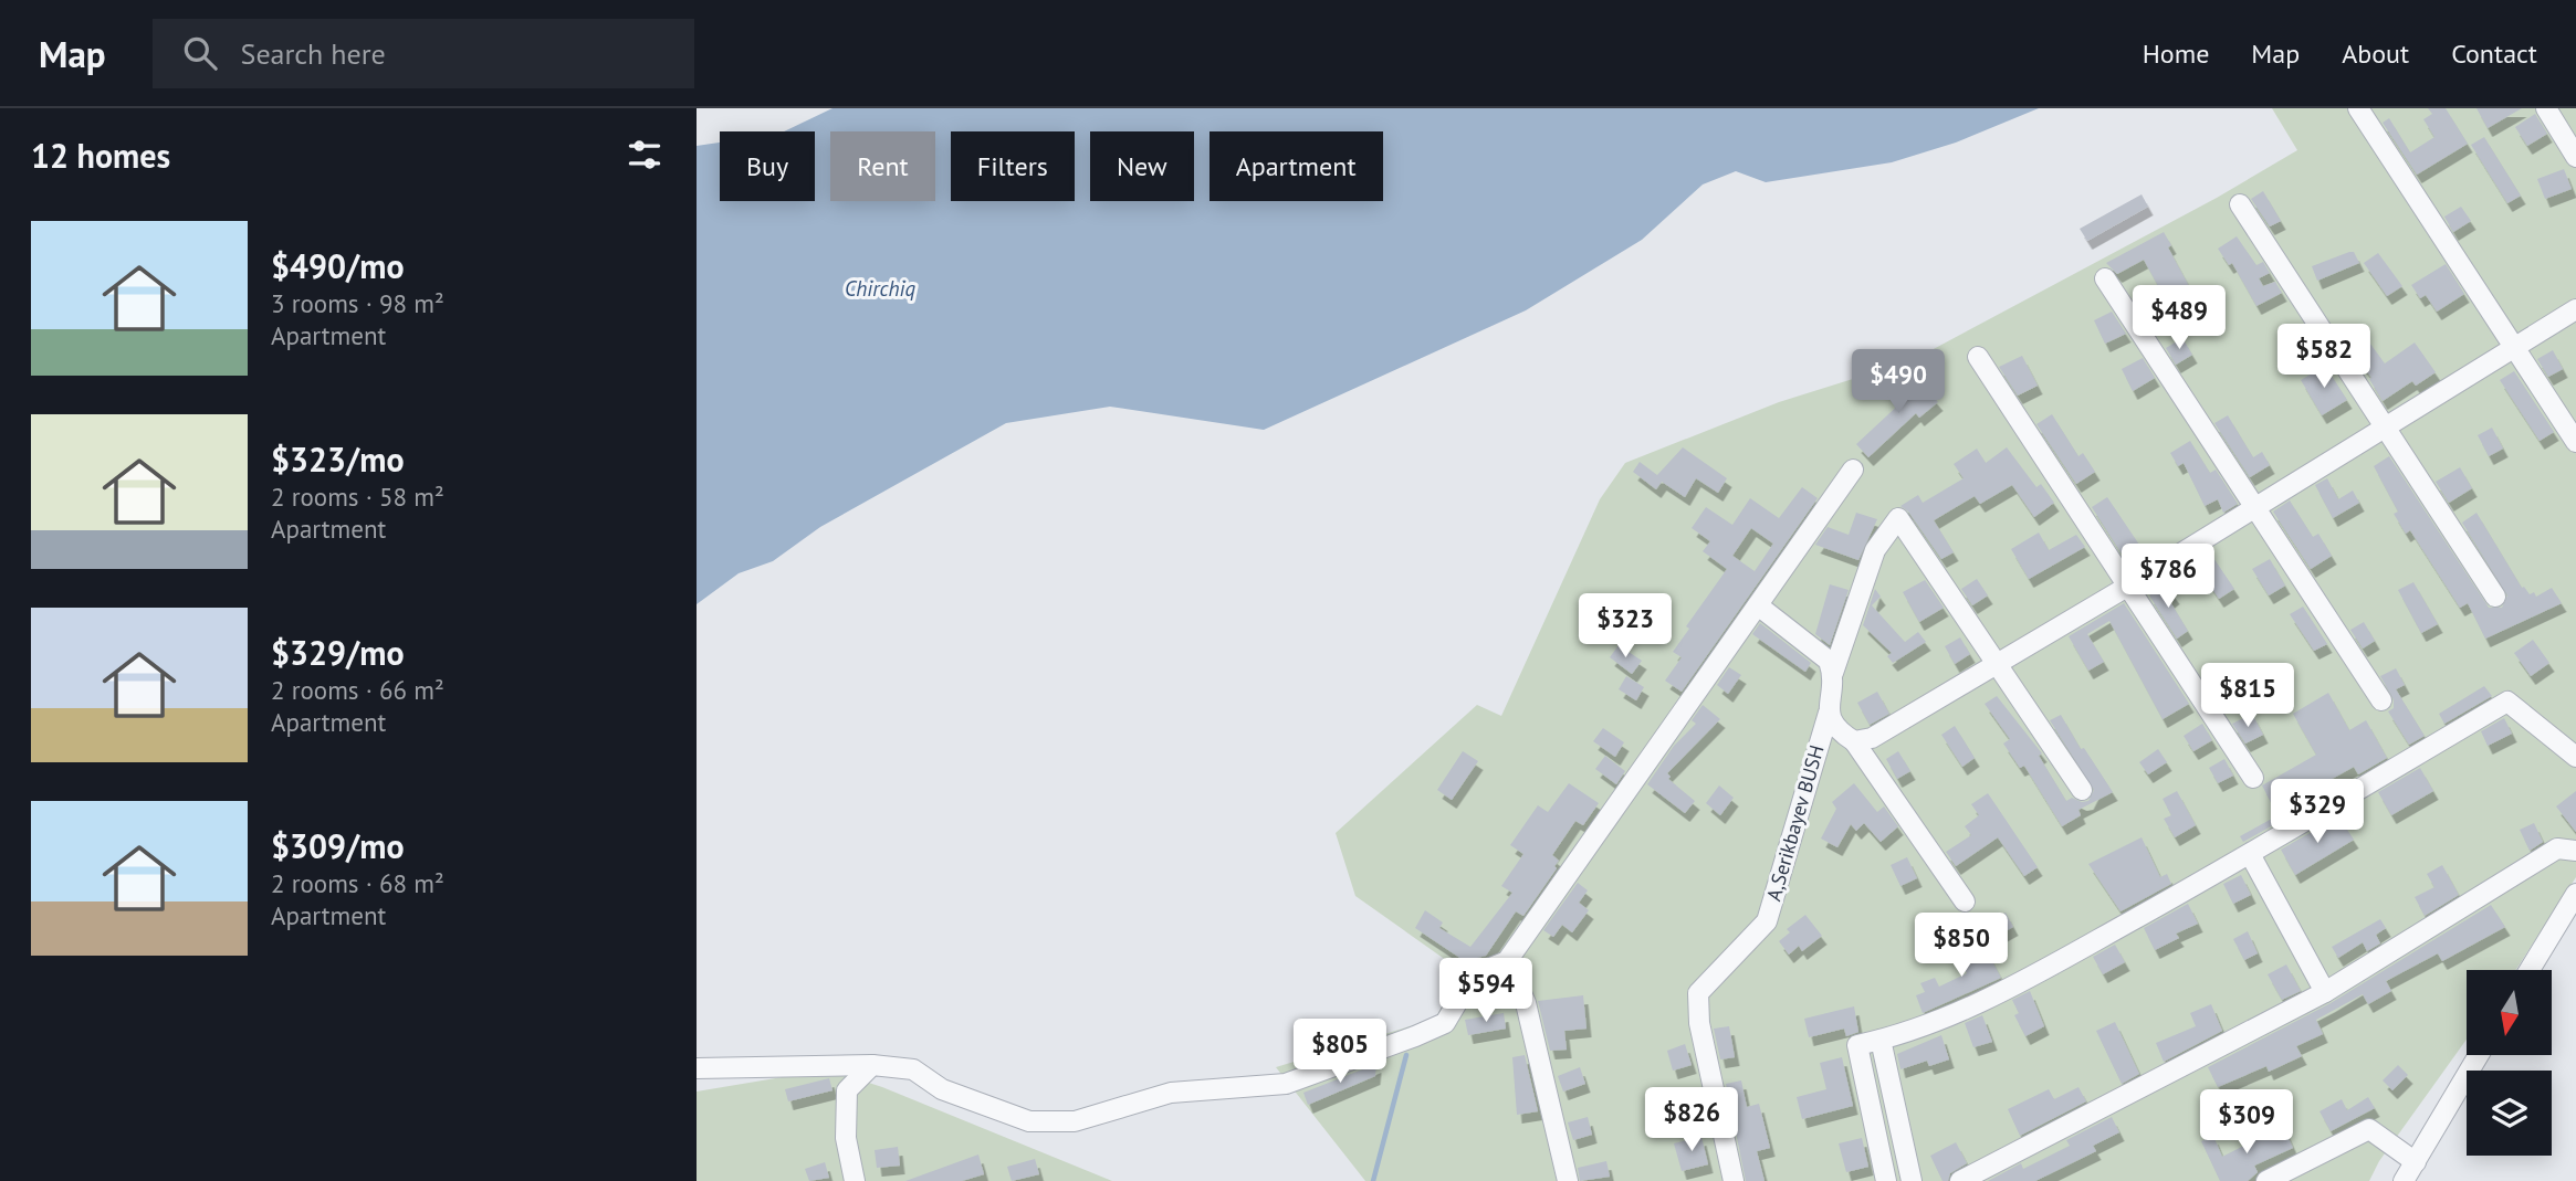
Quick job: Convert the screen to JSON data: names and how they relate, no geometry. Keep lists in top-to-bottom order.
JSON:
{
  "streets": {
    "street": ["A,Serikbayev BUSH"]
  },
  "water": ["Chirchiq"],
  "north": "bottom",
  "page": {
    "header": "Map",
    "search": "Search here",
    "nav": [
      "Home",
      "Map",
      "About",
      "Contact"
    ],
    "heading": "12 homes",
    "chip": [
      "Buy",
      "Rent",
      "Filters",
      "New",
      "Apartment"
    ],
    "list": [
      {
        "name": "$490/mo",
        "note": "3 rooms · 98 m² · Apartment"
      },
      {
        "name": "$323/mo",
        "note": "2 rooms · 58 m² · Apartment"
      },
      {
        "name": "$329/mo",
        "note": "2 rooms · 66 m² · Apartment"
      },
      {
        "name": "$309/mo",
        "note": "2 rooms · 68 m² · Apartment"
      }
    ],
    "price": [
      "$489",
      "$582",
      "$490",
      "$786",
      "$323",
      "$815",
      "$329",
      "$850",
      "$594",
      "$805",
      "$826",
      "$309"
    ]
  }
}
